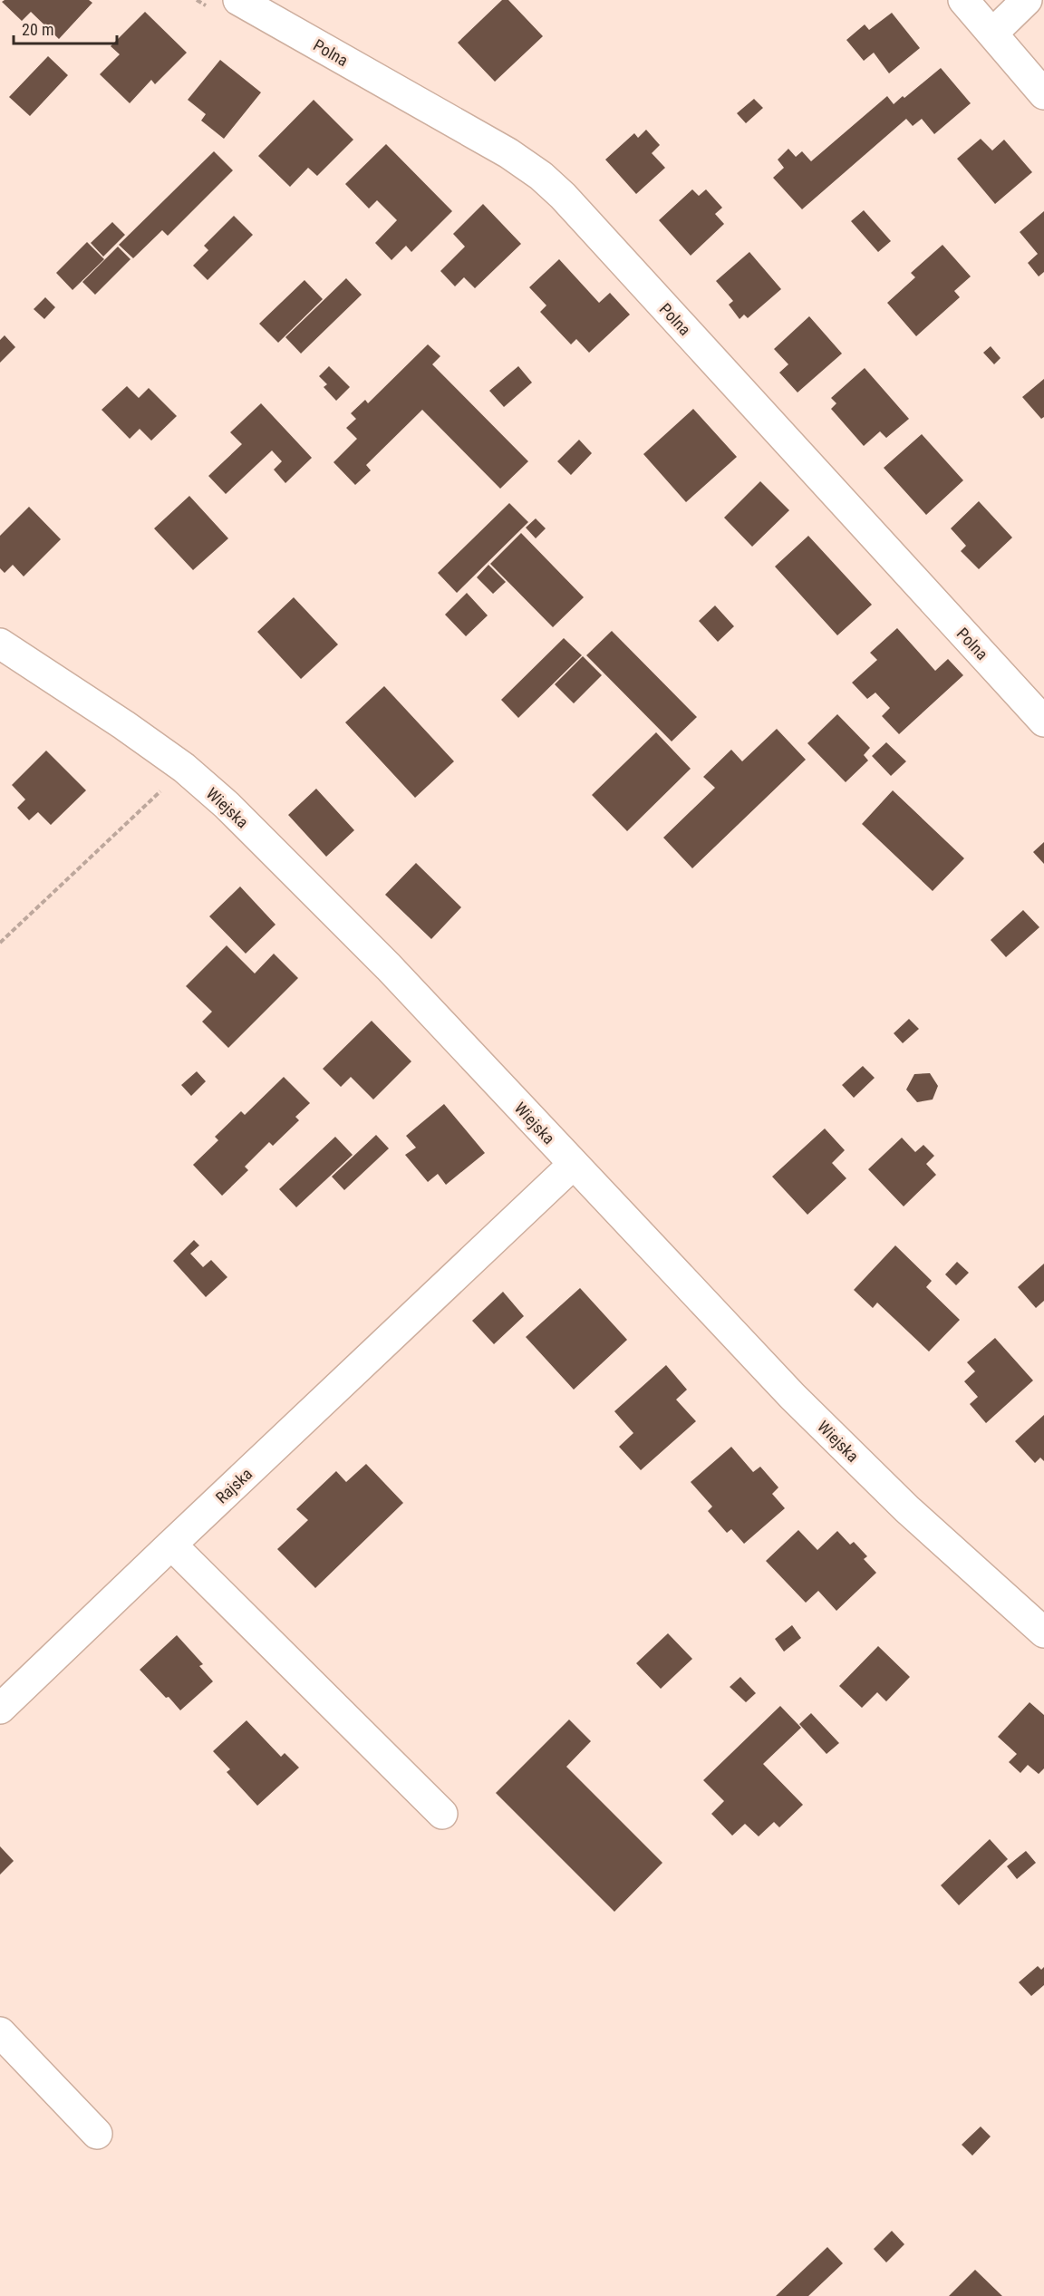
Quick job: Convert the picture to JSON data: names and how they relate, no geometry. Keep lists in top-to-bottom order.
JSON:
{
  "streets": {
    "street": ["Polna", "Wiejska", "Rajska"]
  },
  "crossings": [
    ["Wiejska", "Rajska"]
  ],
  "scale_bar": "20 m"
}
